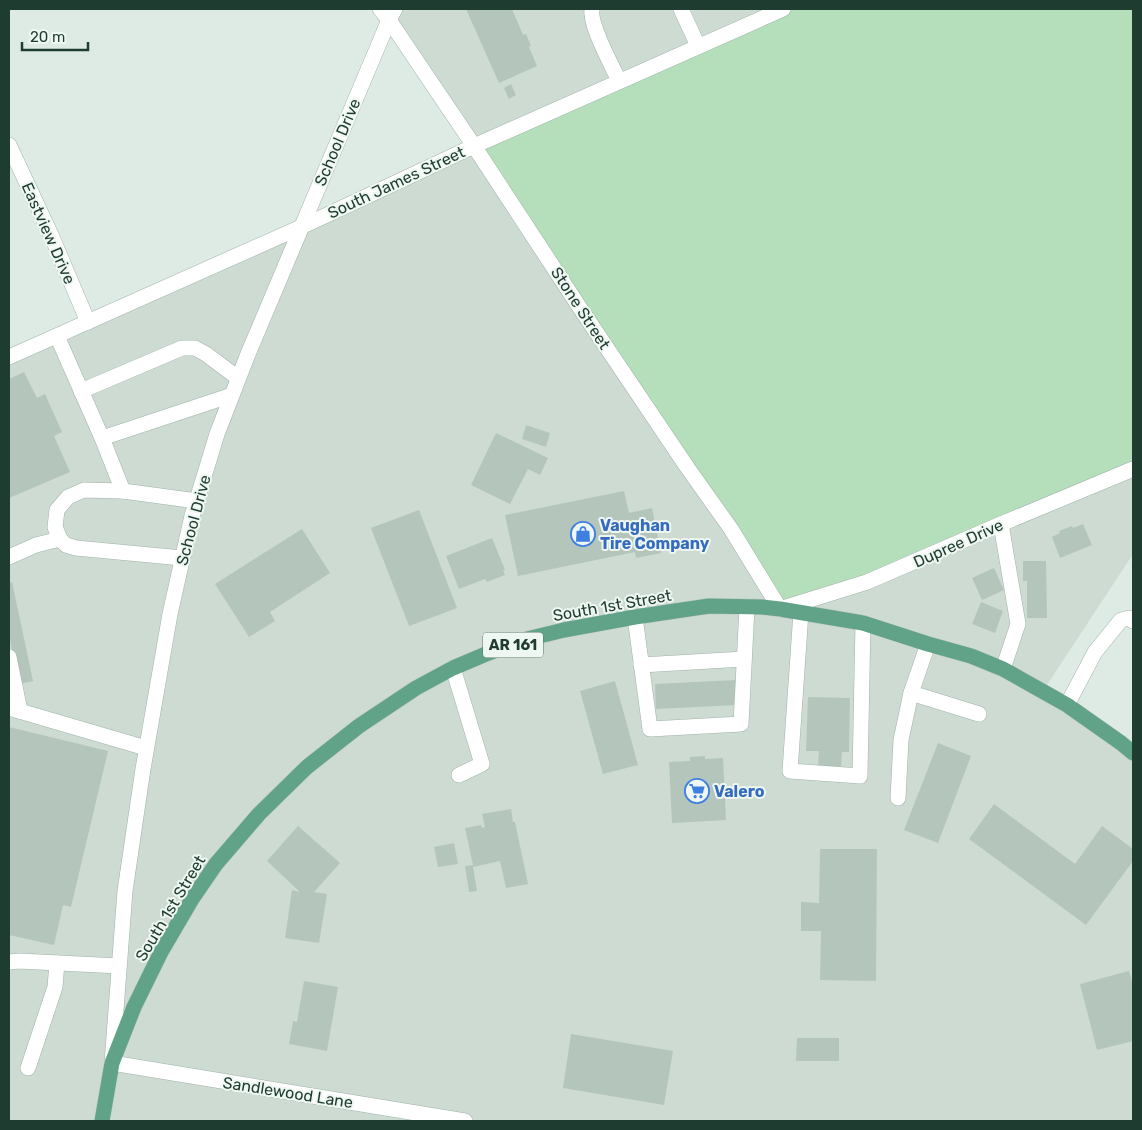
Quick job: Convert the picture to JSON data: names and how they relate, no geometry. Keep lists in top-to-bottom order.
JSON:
{
  "streets": {
    "main road": ["South 1st Street", "AR 161"],
    "street": [
      "School Drive",
      "South James Street",
      "Eastview Drive",
      "Stone Street",
      "Dupree Drive",
      "Sandlewood Lane"
    ]
  },
  "crossings": [
    ["School Drive", "South James Street"],
    ["School Drive", "Stone Street"],
    ["School Drive", "South 1st Street"],
    ["School Drive", "Sandlewood Lane"],
    ["South James Street", "Eastview Drive"],
    ["South James Street", "Stone Street"],
    ["Stone Street", "Dupree Drive"],
    ["Stone Street", "South 1st Street"],
    ["Dupree Drive", "South 1st Street"],
    ["South 1st Street", "Sandlewood Lane"]
  ],
  "places": {
    "shop": ["Vaughan Tire Company"],
    "supermarket": ["Valero"]
  },
  "scale_bar": "20 m"
}
